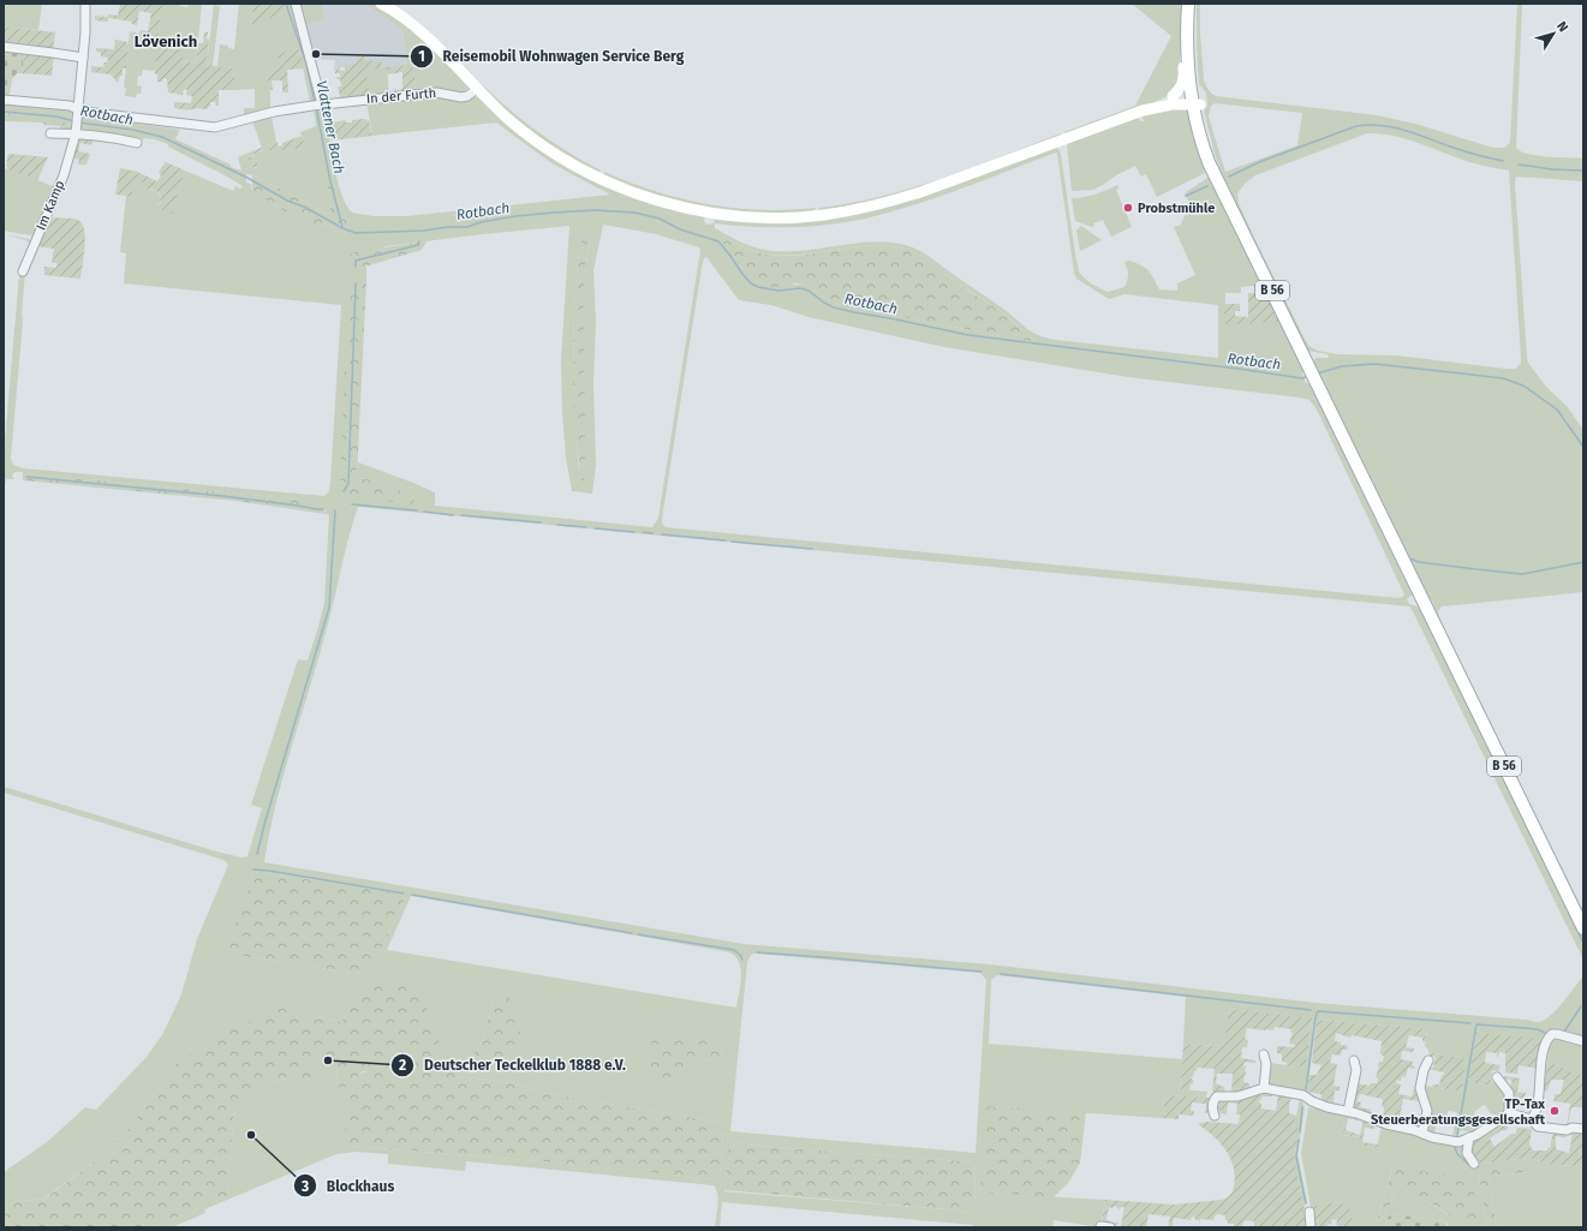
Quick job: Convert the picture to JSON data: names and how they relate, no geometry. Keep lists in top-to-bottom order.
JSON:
{
  "streets": {
    "main road": ["B 56"],
    "street": ["In der Furth", "Im Kamp"]
  },
  "crossings": [
    ["In der Furth", "Im Kamp"]
  ],
  "districts": ["Lövenich"],
  "water": ["Rotbach", "Vlattener Bach"],
  "places": [
    "Reisemobil Wohnwagen Service Berg",
    "Probstmühle",
    "Deutscher Teckelklub 1888 e.V.",
    "TP-Tax Steuerberatungsgesellschaft",
    "Blockhaus"
  ],
  "north": "top right"
}
